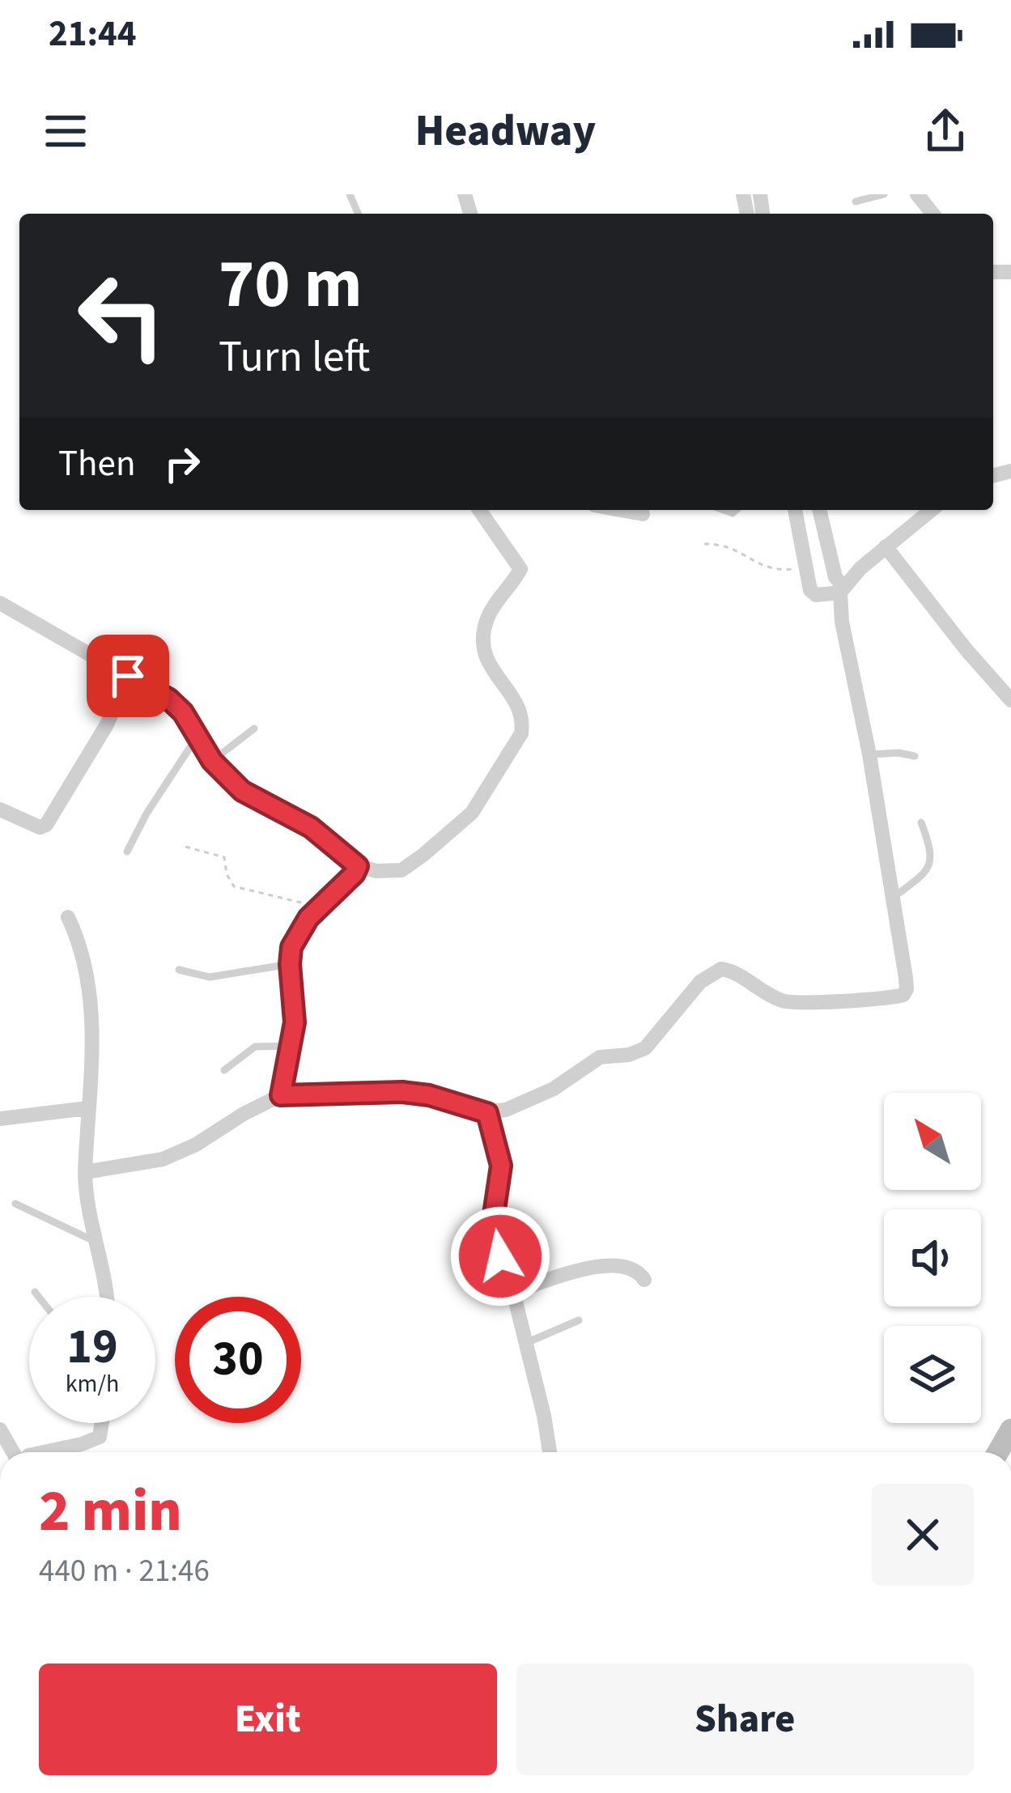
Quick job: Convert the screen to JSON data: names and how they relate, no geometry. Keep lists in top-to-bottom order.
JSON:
{
  "north": "top left",
  "page": {
    "status": "21:44",
    "header": "Headway",
    "turn": ["70 m", "Turn left"],
    "then": "Then",
    "speed": "19 km/h",
    "limit": "30",
    "heading": ["2 min", "440 m · 21:46"],
    "buttons": ["Exit", "Share"]
  }
}
